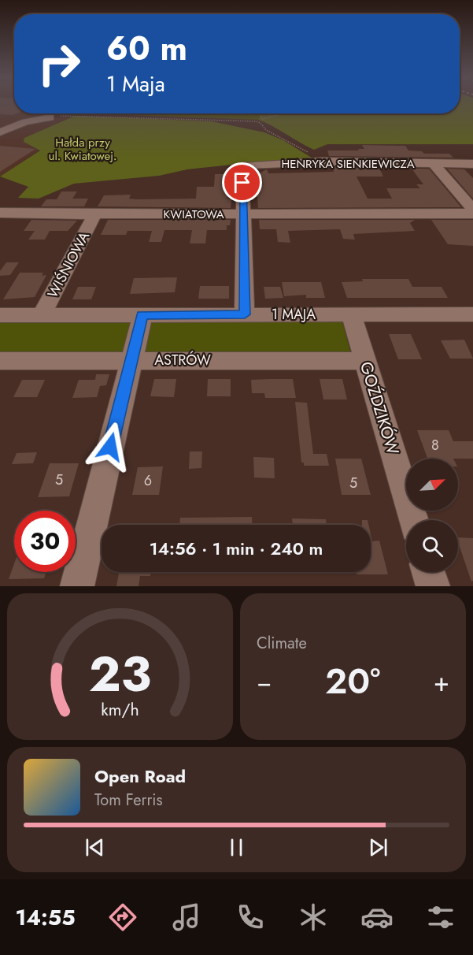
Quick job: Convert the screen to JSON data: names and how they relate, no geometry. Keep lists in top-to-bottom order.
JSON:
{
  "streets": {
    "street": [
      "HENRYKA SIENKIEWICZA",
      "KWIATOWA",
      "WIŚNIOWA",
      "1 MAJA",
      "ASTRÓW",
      "GOŹDZIKÓW"
    ]
  },
  "crossings": [
    ["HENRYKA SIENKIEWICZA", "KWIATOWA"],
    ["KWIATOWA", "WIŚNIOWA"],
    ["WIŚNIOWA", "1 MAJA"],
    ["1 MAJA", "GOŹDZIKÓW"],
    ["ASTRÓW", "GOŹDZIKÓW"]
  ],
  "parks": ["Hałda przy ul. Kwiatowej."],
  "house_numbers": [
    "8",
    "5",
    "6",
    "5"
  ],
  "north": "top right",
  "page": {
    "turn": ["60 m", "1 Maja"],
    "limit": "30",
    "trip": "14:56 · 1 min · 240 m",
    "tile": "Climate",
    "heat": ["−", "20°", "+"],
    "song": ["Open Road", "Tom Ferris"],
    "tabs": "14:55",
    "gauge": ["23", "km/h"]
  }
}
